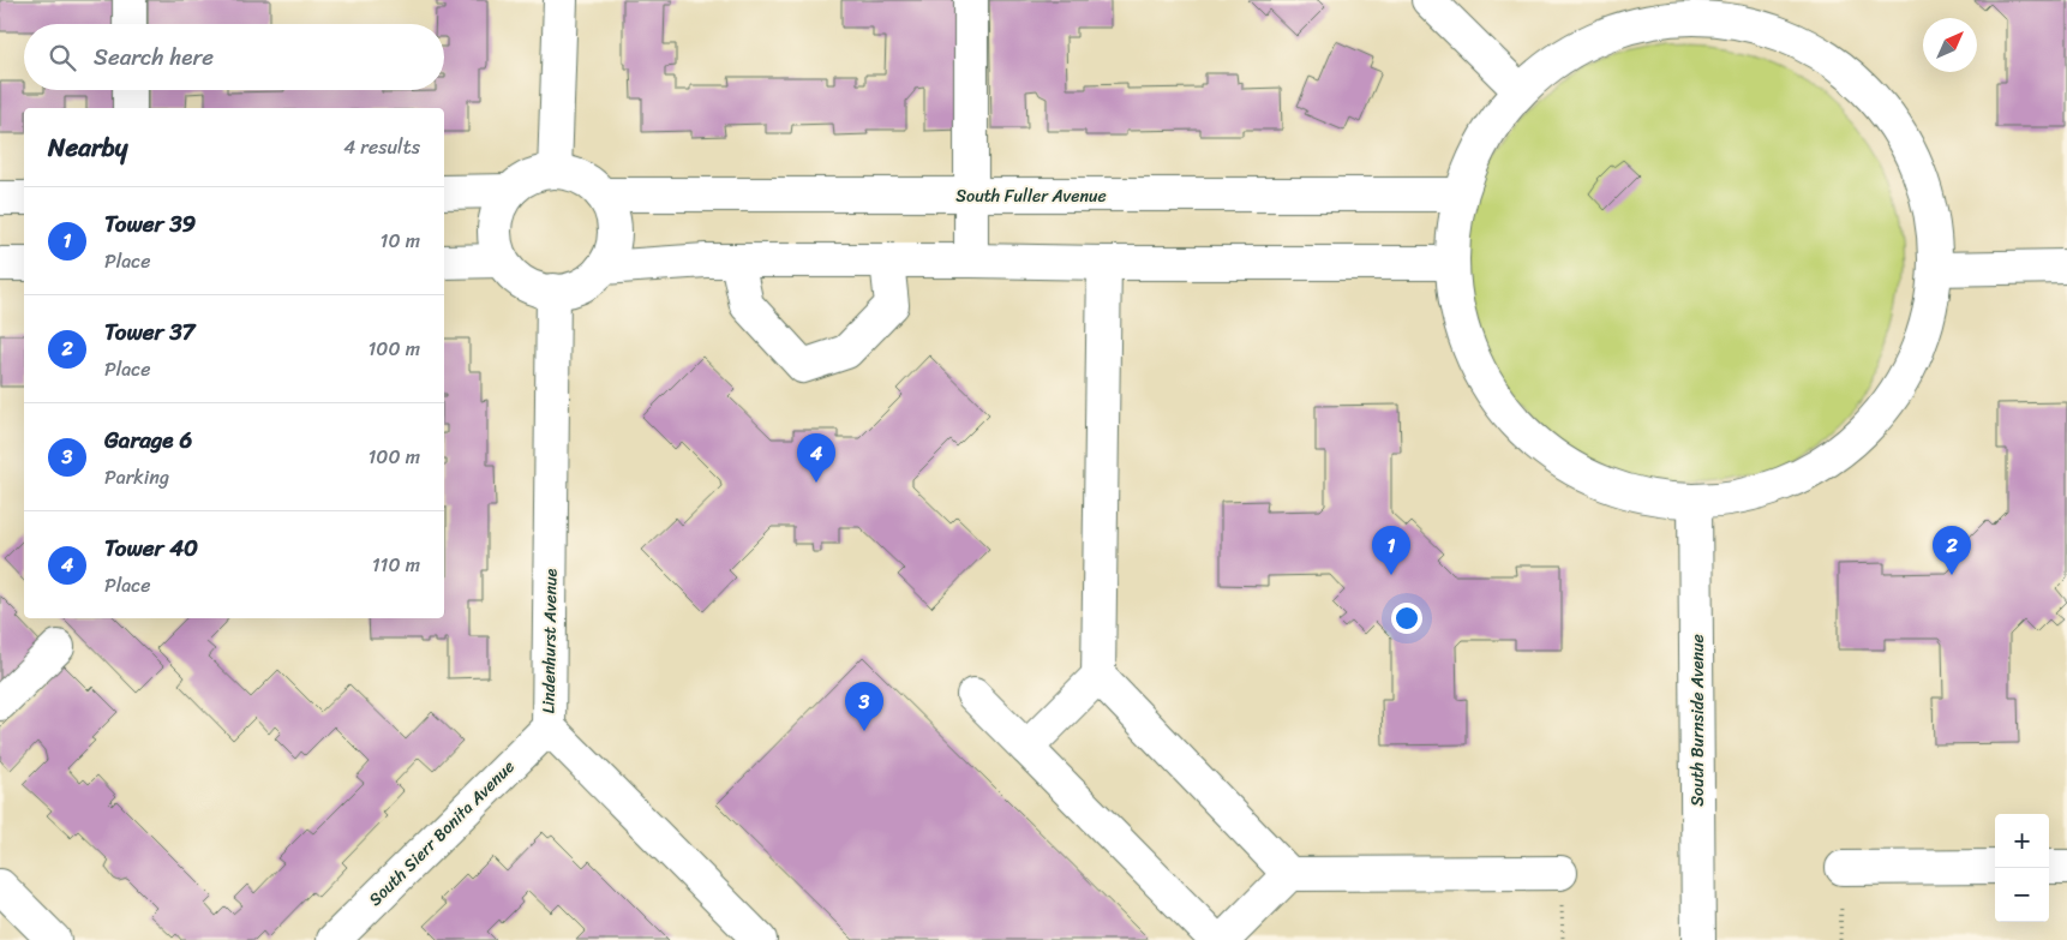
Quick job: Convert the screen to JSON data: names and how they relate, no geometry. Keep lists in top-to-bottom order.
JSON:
{
  "streets": {
    "street": [
      "South Fuller Avenue",
      "Lindenhurst Avenue",
      "South Burnside Avenue",
      "South Sierr Bonita Avenue"
    ]
  },
  "crossings": [
    ["South Fuller Avenue", "Lindenhurst Avenue"],
    ["Lindenhurst Avenue", "South Sierr Bonita Avenue"]
  ],
  "north": "top right",
  "page": {
    "search": "Search here",
    "heading": ["Nearby", "4 results"],
    "list": [
      {
        "mark": "1",
        "name": "Tower 39",
        "note": "Place",
        "value": "10 m"
      },
      {
        "mark": "2",
        "name": "Tower 37",
        "note": "Place",
        "value": "100 m"
      },
      {
        "mark": "3",
        "name": "Garage 6",
        "note": "Parking",
        "value": "100 m"
      },
      {
        "mark": "4",
        "name": "Tower 40",
        "note": "Place",
        "value": "110 m"
      }
    ],
    "pins": [
      "4",
      "1",
      "2",
      "3"
    ],
    "map_buttons": ["+", "−"]
  }
}
